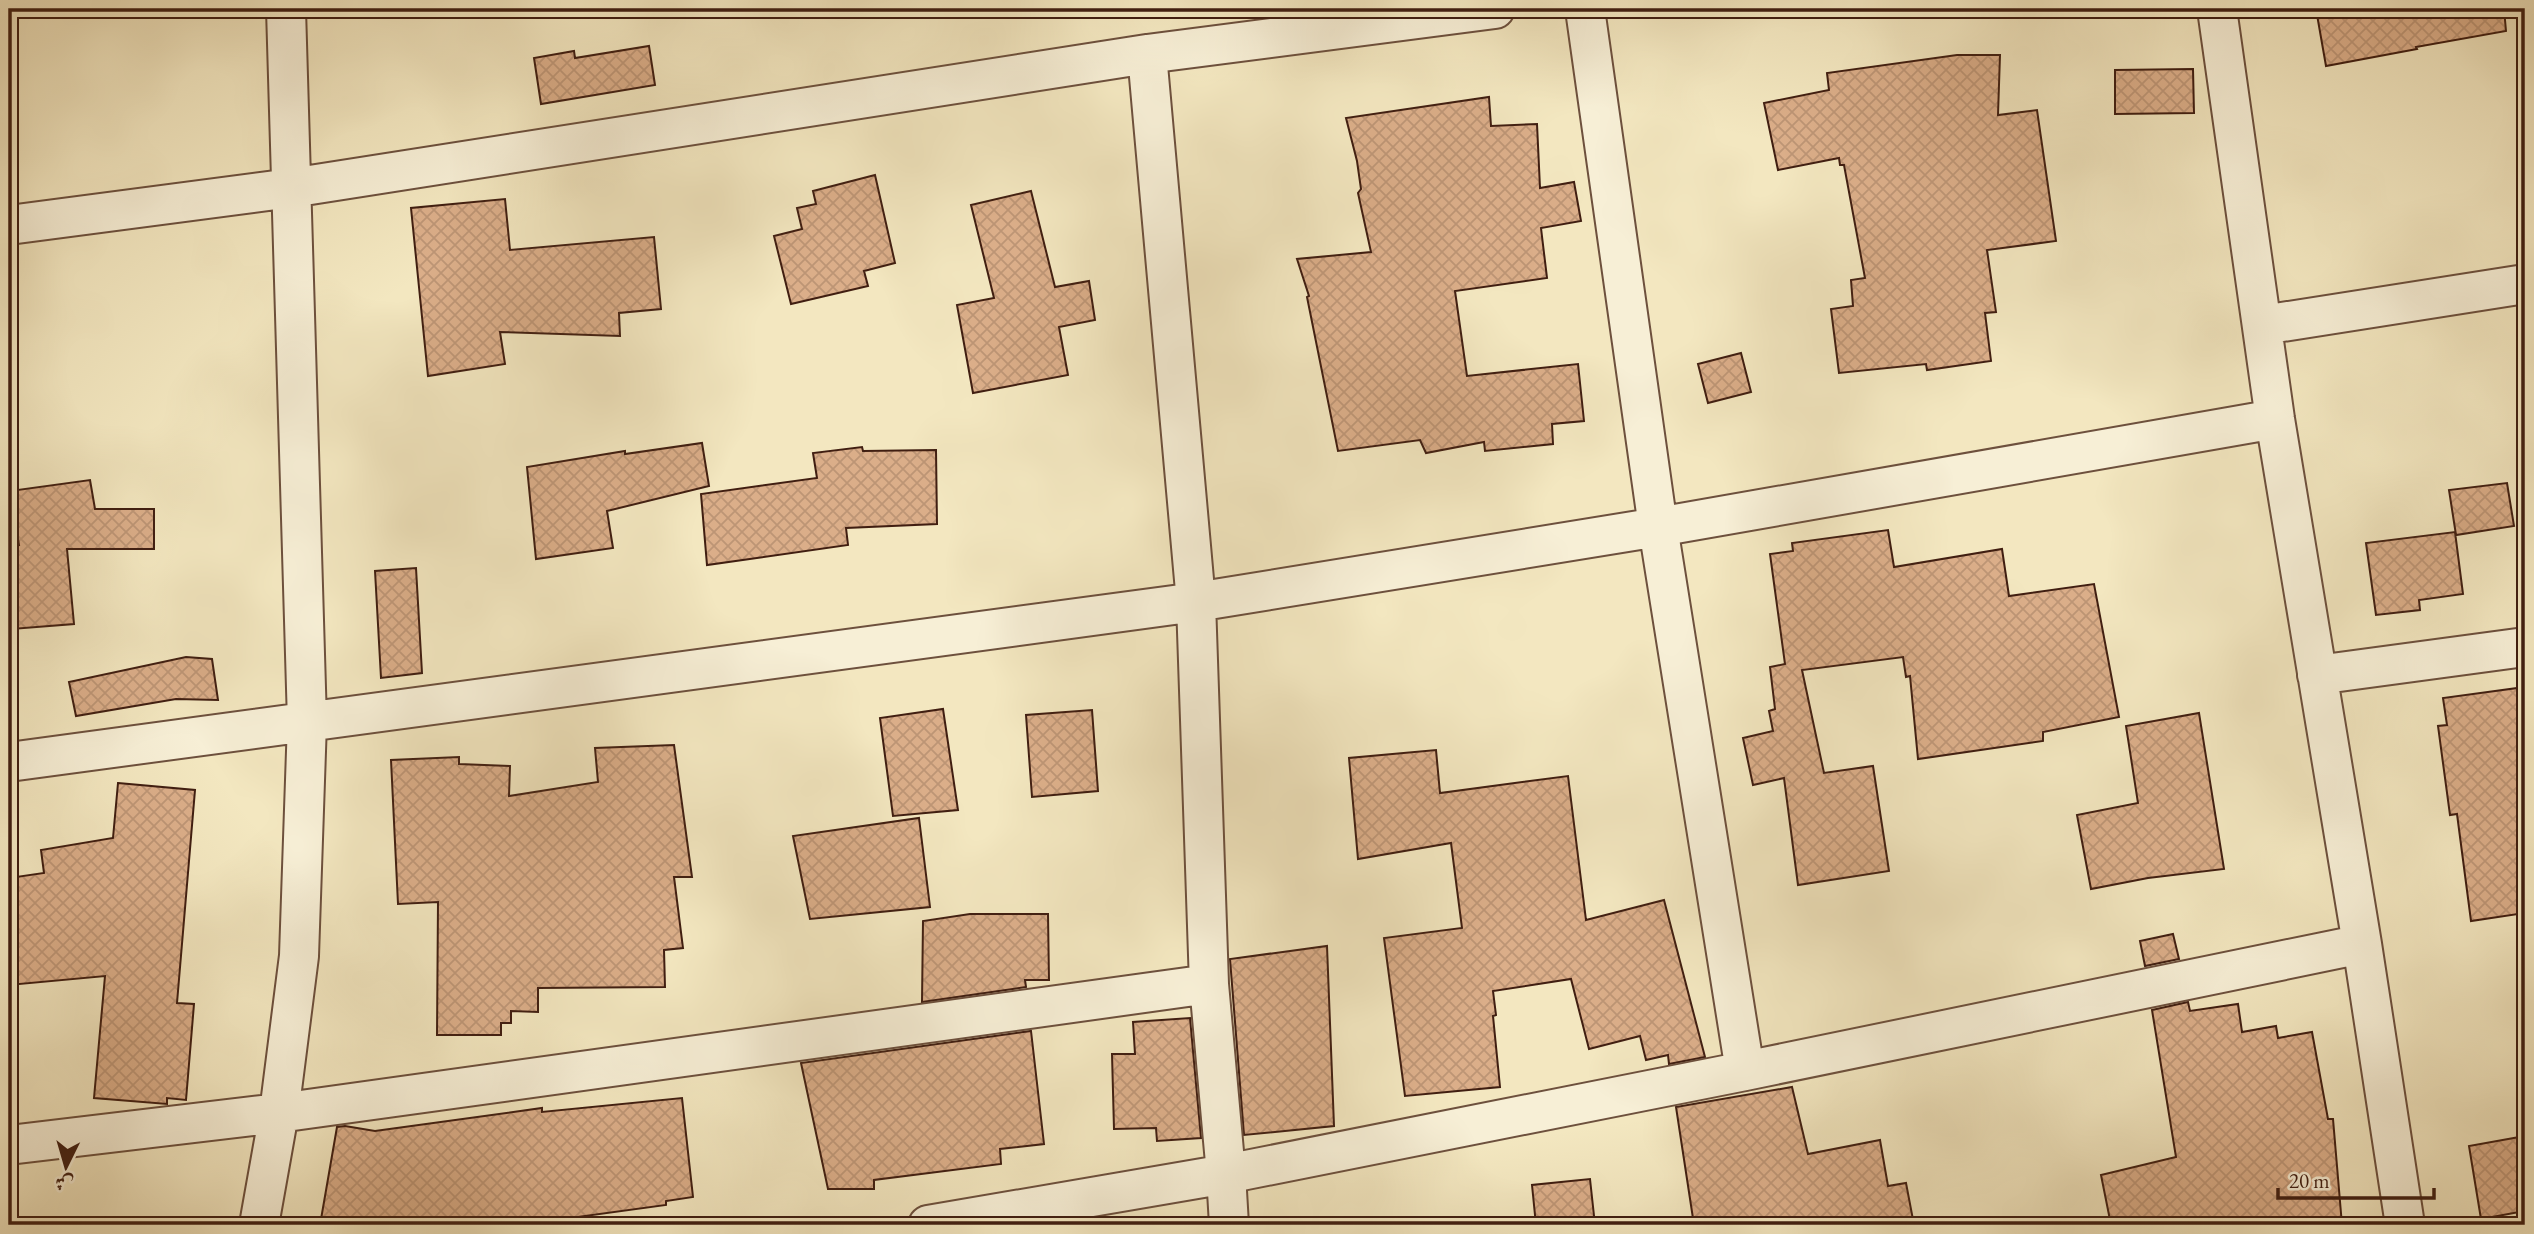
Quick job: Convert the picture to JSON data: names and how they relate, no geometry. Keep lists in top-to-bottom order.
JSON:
{
  "scale_bar": "20 m",
  "north": "bottom"
}
